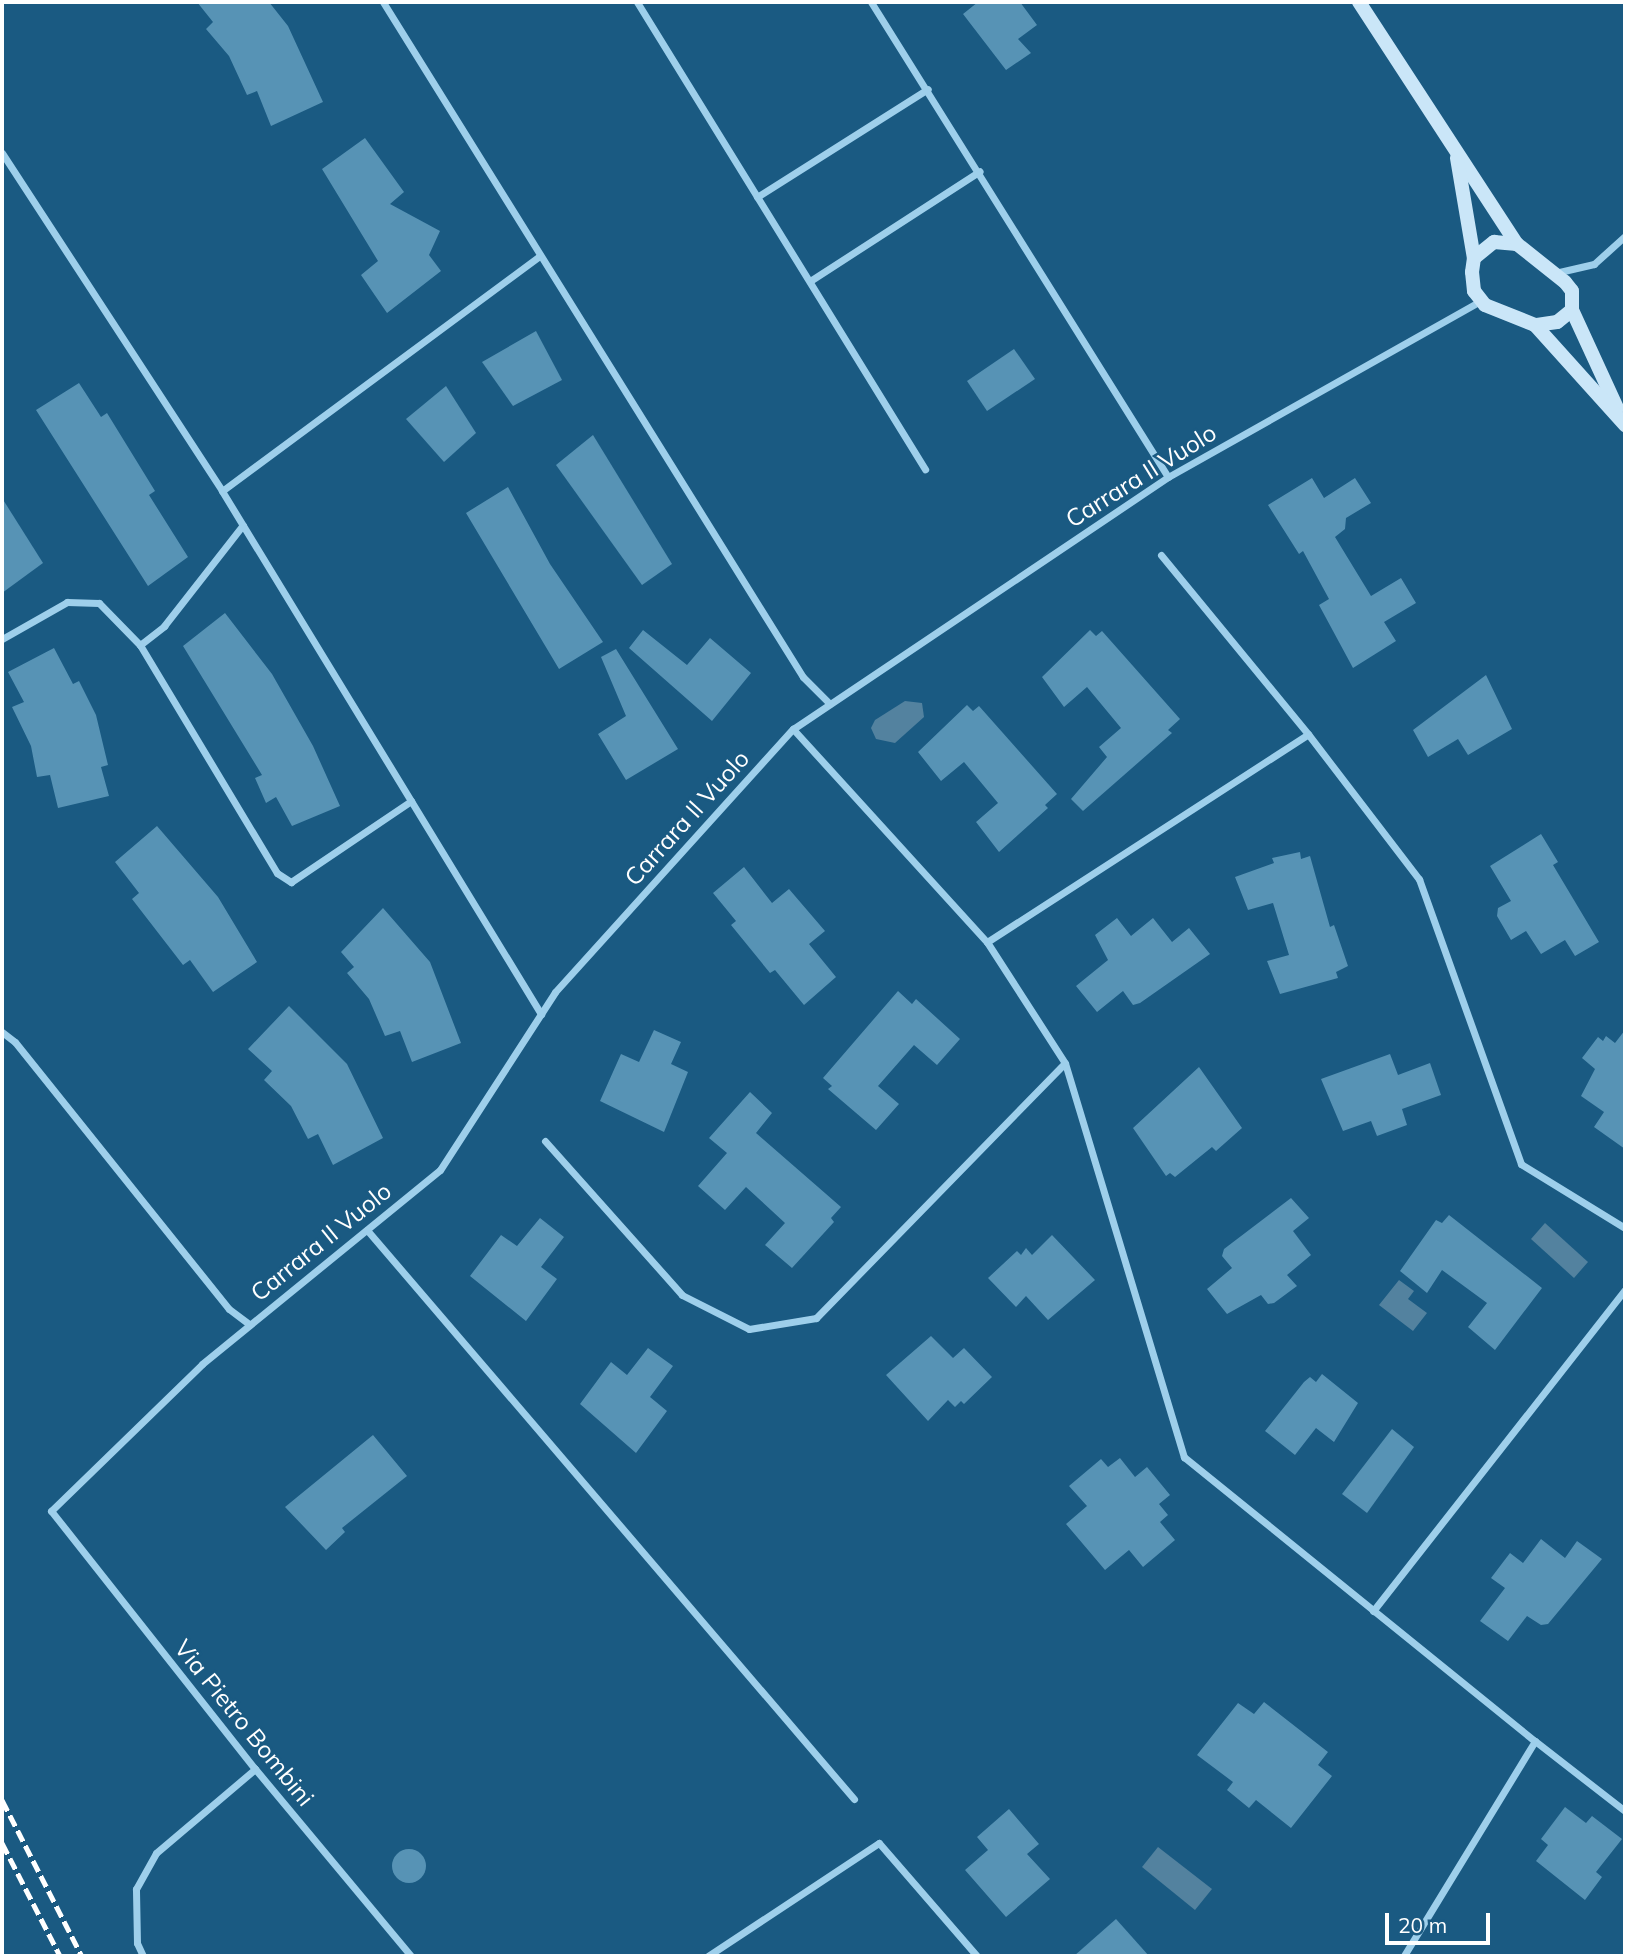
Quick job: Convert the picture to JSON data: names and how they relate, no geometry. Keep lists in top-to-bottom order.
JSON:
{
  "streets": {
    "street": ["Carrara Il Vuolo", "Via Pietro Bombini"]
  },
  "crossings": [
    ["Carrara Il Vuolo", "Via Pietro Bombini"]
  ],
  "scale_bar": "20 m"
}
